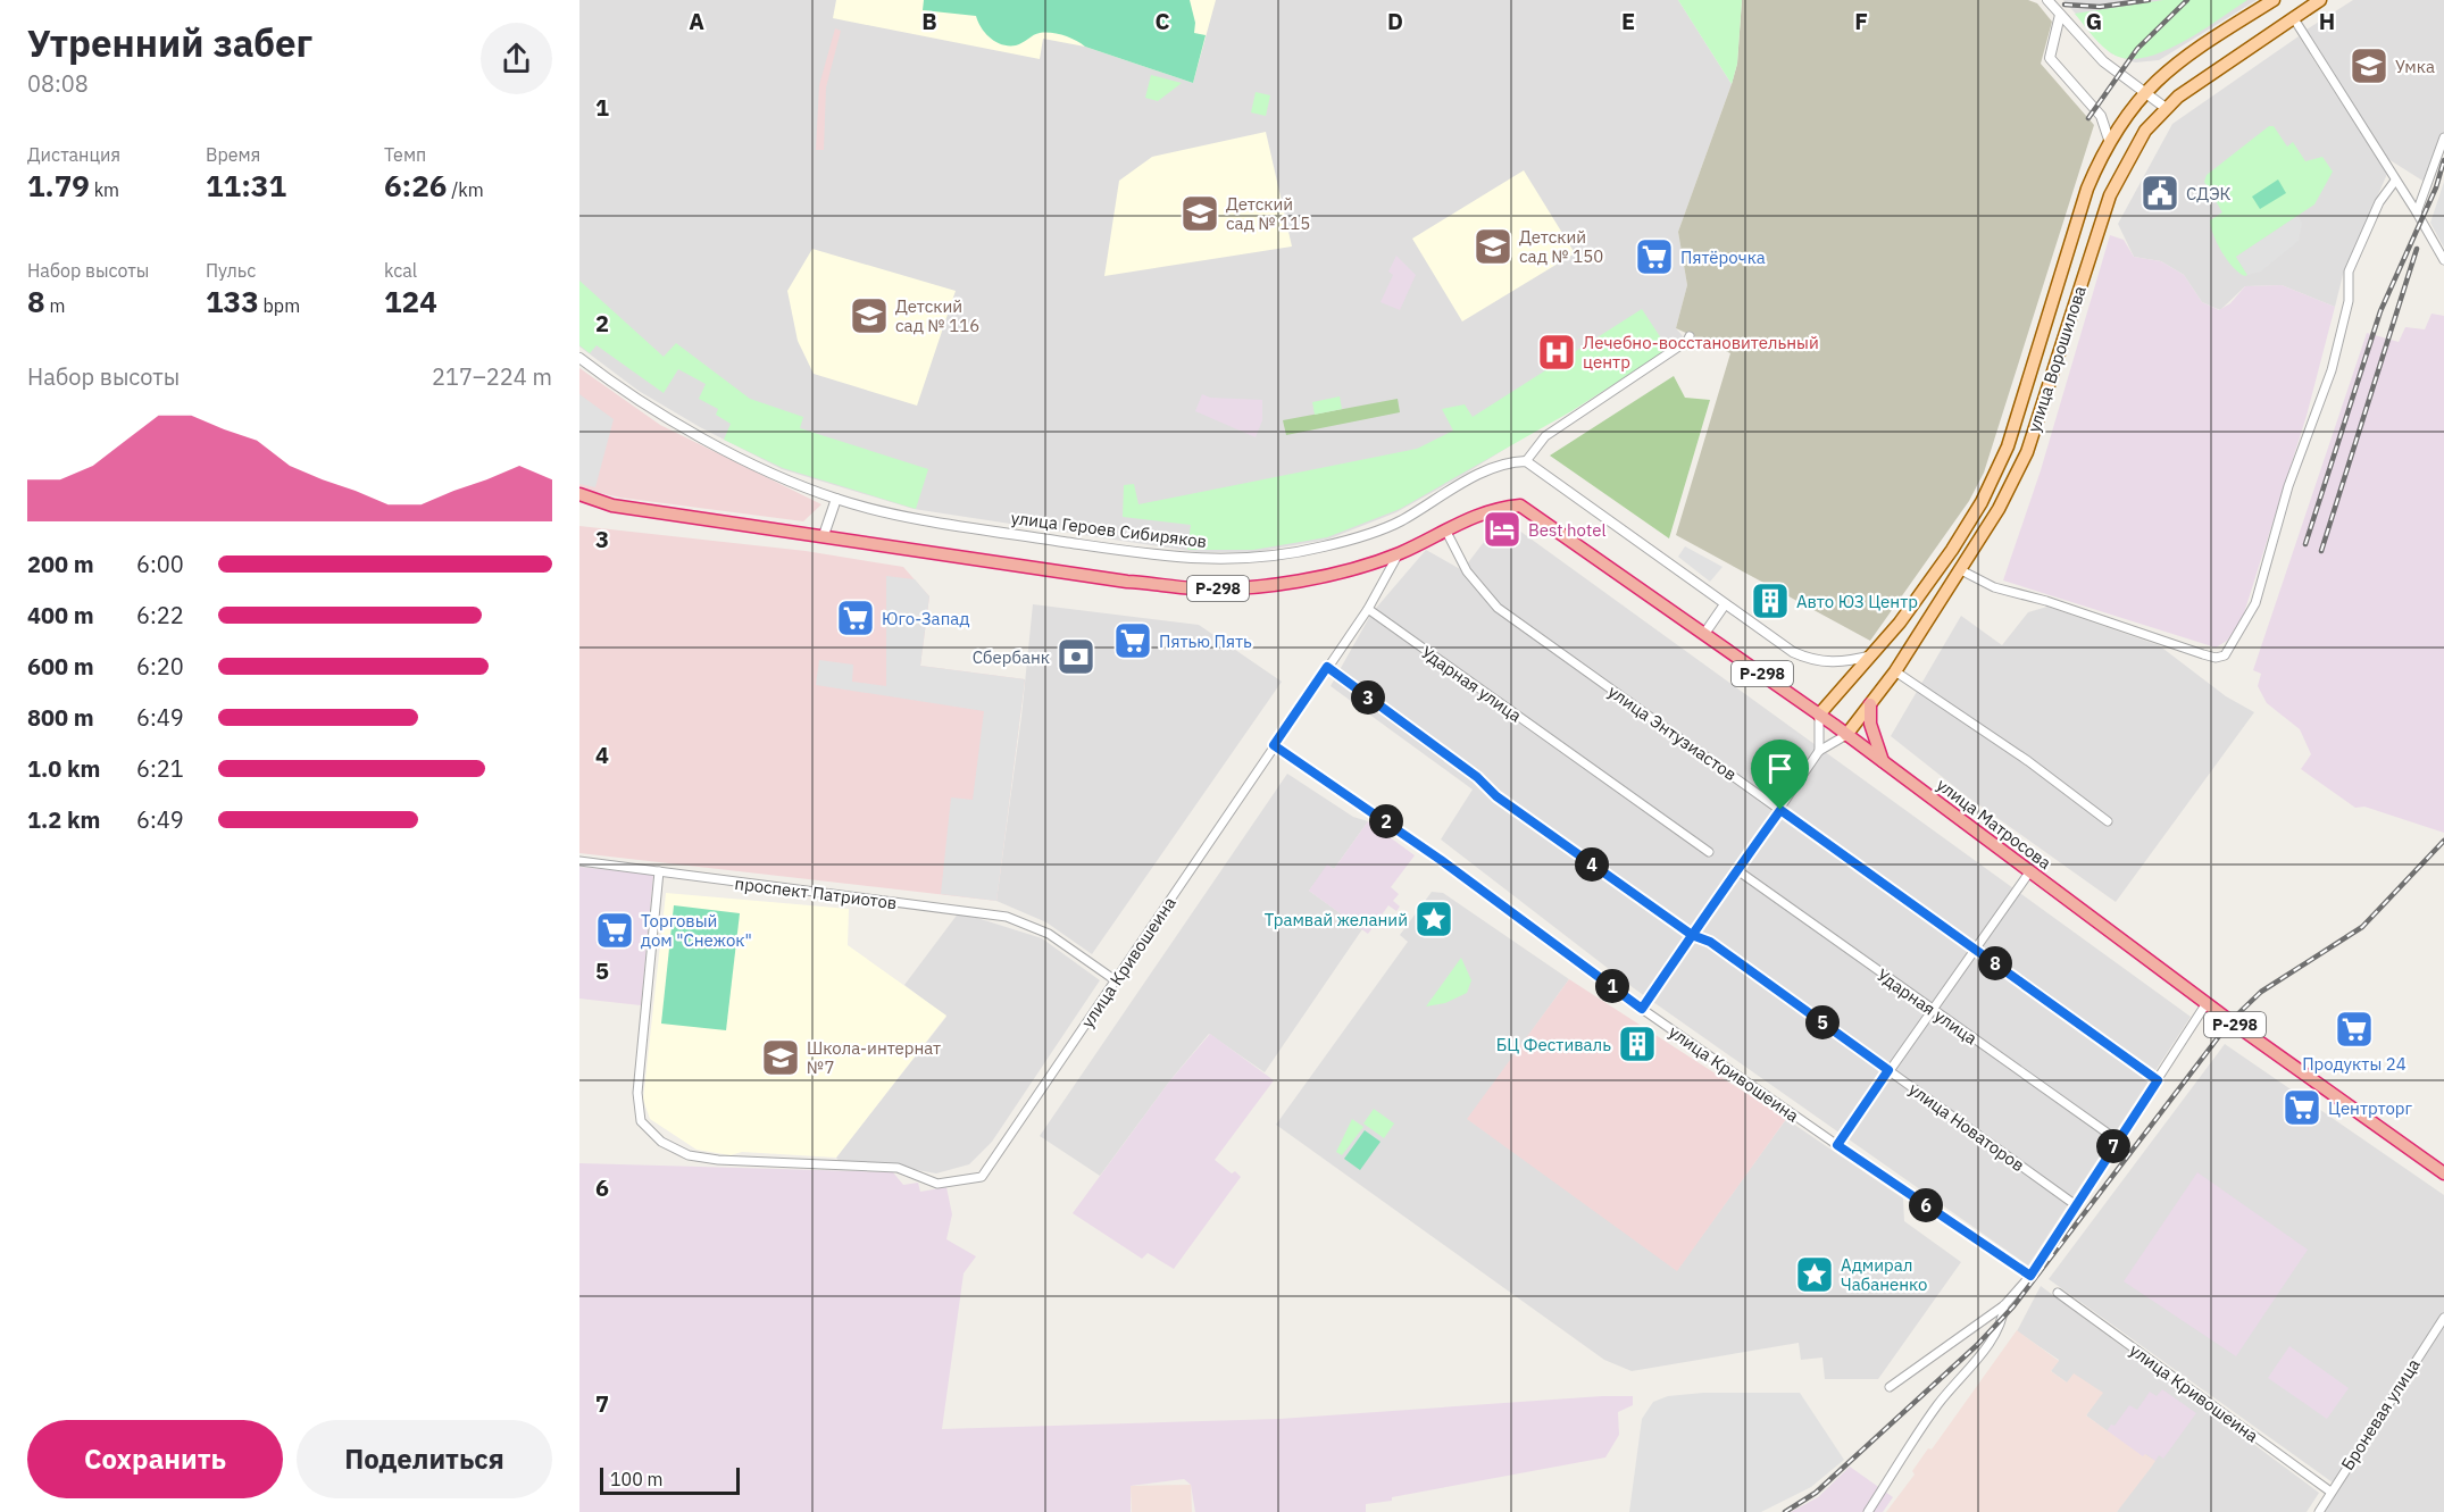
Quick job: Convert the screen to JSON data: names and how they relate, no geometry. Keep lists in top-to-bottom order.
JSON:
{
  "streets": {
    "highway": ["Р-298", "улица Матросова"],
    "main road": ["улица Ворошилова"],
    "street": [
      "улица Героев Сибиряков",
      "Ударная улица",
      "улица Энтузиастов",
      "проспект Патриотов",
      "улица Кривошеина",
      "улица Новаторов",
      "Броневая улица"
    ]
  },
  "crossings": [
    ["улица Ворошилова", "Ударная улица"],
    ["улица Ворошилова", "улица Энтузиастов"],
    ["улица Ворошилова", "улица Матросова"],
    ["улица Ворошилова", "улица Кривошеина"],
    ["улица Ворошилова", "улица Новаторов"],
    ["Р-298", "улица Энтузиастов"],
    ["Р-298", "улица Матросова"],
    ["Р-298", "улица Кривошеина"],
    ["Ударная улица", "улица Кривошеина"],
    ["улица Энтузиастов", "улица Матросова"],
    ["проспект Патриотов", "улица Кривошеина"],
    ["улица Кривошеина", "улица Новаторов"],
    ["улица Кривошеина", "Броневая улица"]
  ],
  "places": {
    "school or university": [
      "Умка",
      "Детский сад № 115",
      "Детский сад № 150",
      "Детский сад № 116",
      "Школа-интернат №7"
    ],
    "public building": ["СДЭК"],
    "supermarket": [
      "Пятёрочка",
      "Юго-Запад",
      "Пятью Пять",
      "Торговый дом \"Снежок\"",
      "Продукты 24",
      "Центрторг"
    ],
    "hospital": ["Лечебно-восстановительный центр"],
    "hotel": ["Best hotel"],
    "building": ["Авто ЮЗ Центр", "БЦ Фестиваль"],
    "bank": ["Сбербанк"],
    "place": ["Трамвай желаний", "Адмирал Чабаненко"]
  },
  "scale_bar": "100 m",
  "page": {
    "heading": ["Утренний забег", "08:08"],
    "stats": [
      ["Дистанция", "1.79 km"],
      ["Время", "11:31"],
      ["Темп", "6:26 /km"],
      ["Набор высоты", "8 m"],
      ["Пульс", "133 bpm"],
      ["kcal", "124"]
    ],
    "chart": ["Набор высоты", "217–224 m"],
    "list": [
      {
        "name": "200 m",
        "note": "6:00"
      },
      {
        "name": "400 m",
        "note": "6:22"
      },
      {
        "name": "600 m",
        "note": "6:20"
      },
      {
        "name": "800 m",
        "note": "6:49"
      },
      {
        "name": "1.0 km",
        "note": "6:21"
      },
      {
        "name": "1.2 km",
        "note": "6:49"
      }
    ],
    "pins": [
      "3",
      "2",
      "4",
      "8",
      "1",
      "5",
      "7",
      "6"
    ],
    "buttons": ["Сохранить", "Поделиться"],
    "scale": "100 m"
  },
  "grid": {
    "columns": [
      "A",
      "B",
      "C",
      "D",
      "E",
      "F",
      "G",
      "H"
    ],
    "rows": [
      "1",
      "2",
      "3",
      "4",
      "5",
      "6",
      "7"
    ]
  }
}
